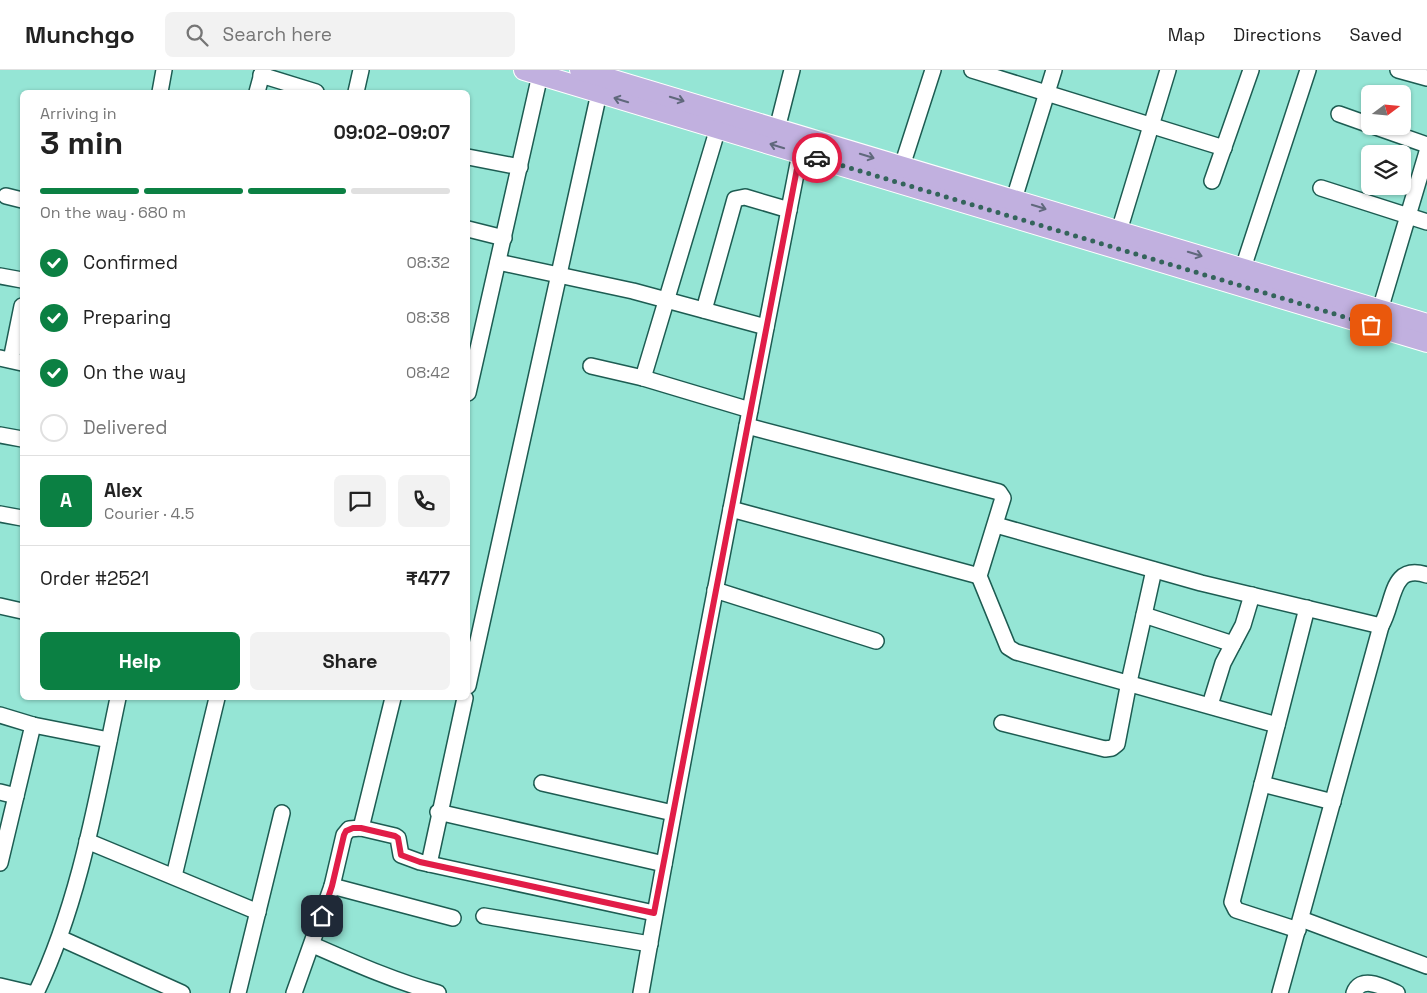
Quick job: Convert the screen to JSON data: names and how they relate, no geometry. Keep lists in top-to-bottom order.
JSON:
{
  "north": "right",
  "page": {
    "header": "Munchgo",
    "search": "Search here",
    "nav": ["Map", "Directions", "Saved"],
    "heading": ["3 min", "Arriving in", "09:02–09:07"],
    "panel": [
      "Alex",
      "Courier · 4.5",
      "Order #2521",
      "₹477"
    ],
    "bar": "On the way · 680 m",
    "list": [
      ["Confirmed", "08:32"],
      ["Preparing", "08:38"],
      ["On the way", "08:42"],
      "Delivered"
    ],
    "round": "A",
    "buttons": ["Help", "Share"]
  }
}
